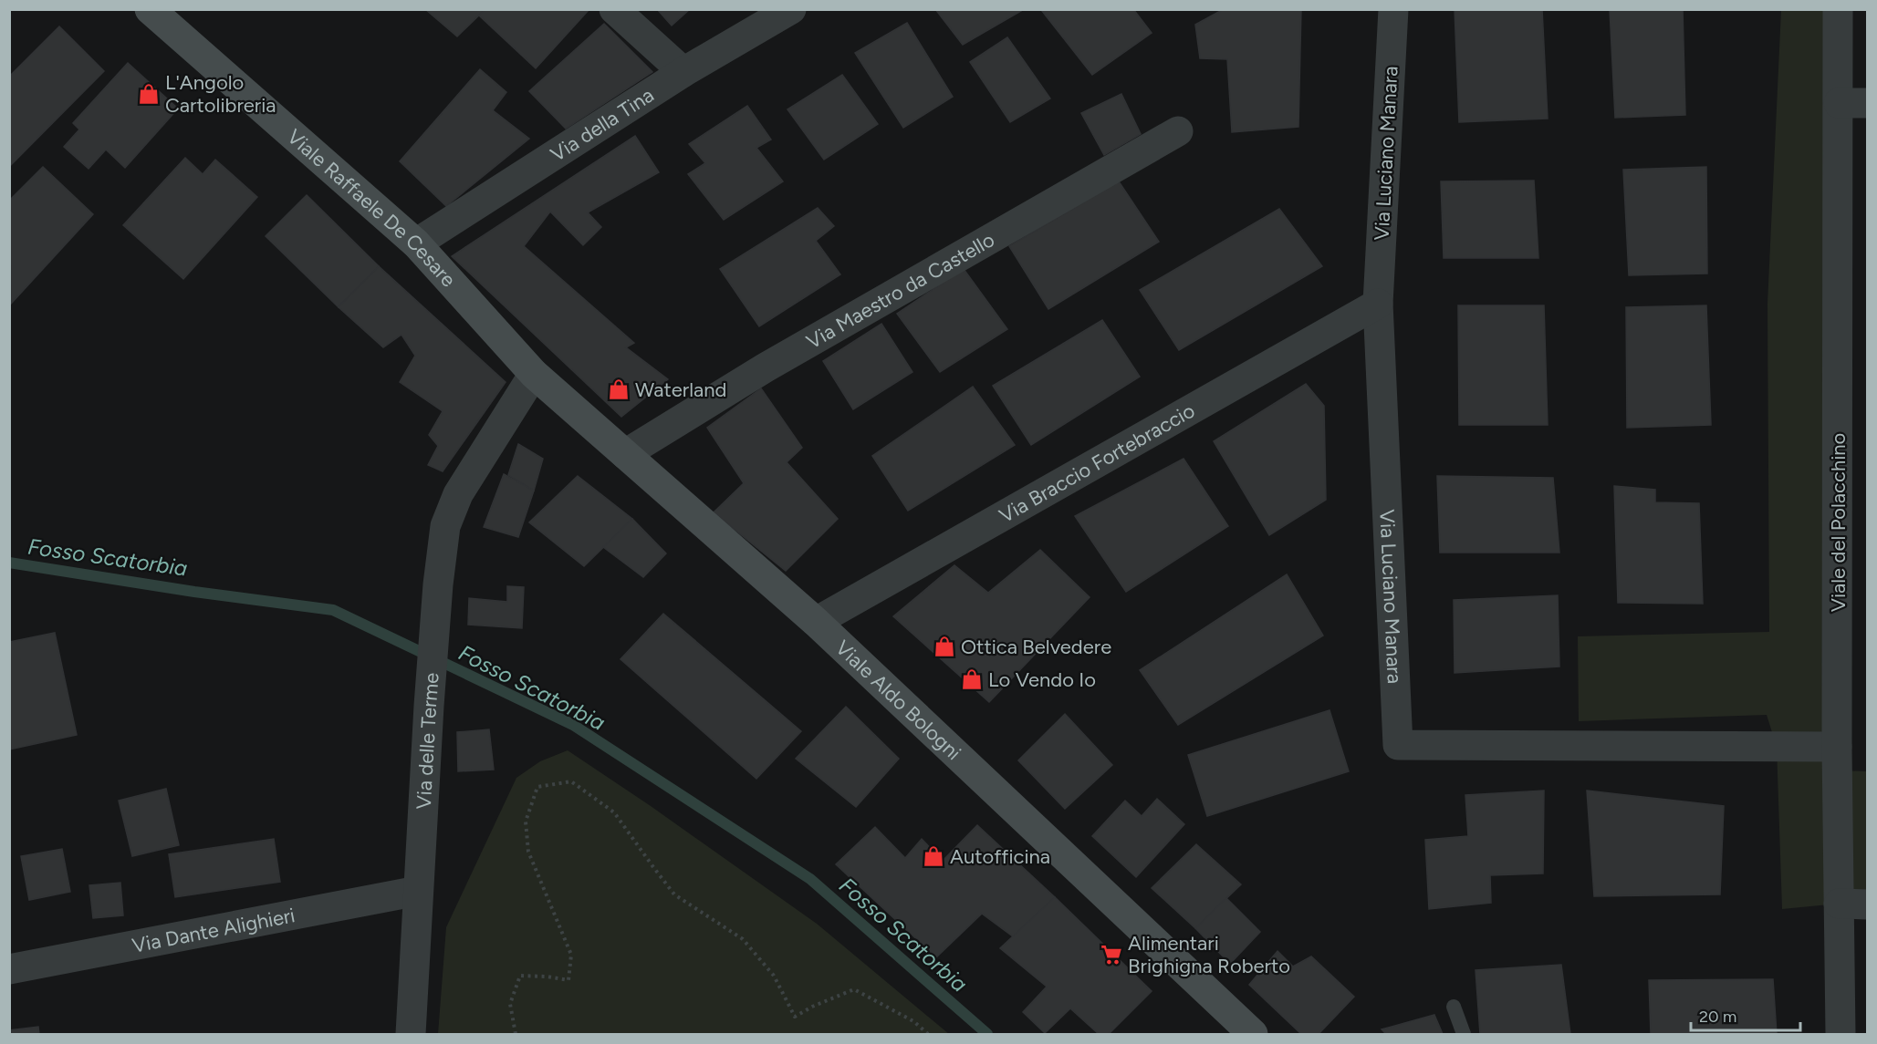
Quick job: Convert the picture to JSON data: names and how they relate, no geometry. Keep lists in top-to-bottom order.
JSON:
{
  "streets": {
    "main road": ["Viale Raffaele De Cesare", "Viale Aldo Bologni"],
    "street": [
      "Via della Tina",
      "Via Luciano Manara",
      "Via Maestro da Castello",
      "Via Braccio Fortebraccio",
      "Viale del Polacchino",
      "Via delle Terme",
      "Via Dante Alighieri"
    ]
  },
  "crossings": [
    ["Via della Tina", "Viale Raffaele De Cesare"],
    ["Via Luciano Manara", "Via Braccio Fortebraccio"],
    ["Via Luciano Manara", "Viale del Polacchino"],
    ["Viale Raffaele De Cesare", "Viale Aldo Bologni"],
    ["Viale Raffaele De Cesare", "Via delle Terme"],
    ["Via Maestro da Castello", "Viale Aldo Bologni"],
    ["Via Braccio Fortebraccio", "Viale Aldo Bologni"],
    ["Viale Aldo Bologni", "Via delle Terme"],
    ["Via delle Terme", "Via Dante Alighieri"]
  ],
  "water": ["Fosso Scatorbia"],
  "places": {
    "shop": [
      "L'Angolo Cartolibreria",
      "Waterland",
      "Ottica Belvedere",
      "Lo Vendo Io",
      "Autofficina"
    ],
    "supermarket": ["Alimentari Brighigna Roberto"]
  },
  "scale_bar": "20 m"
}
